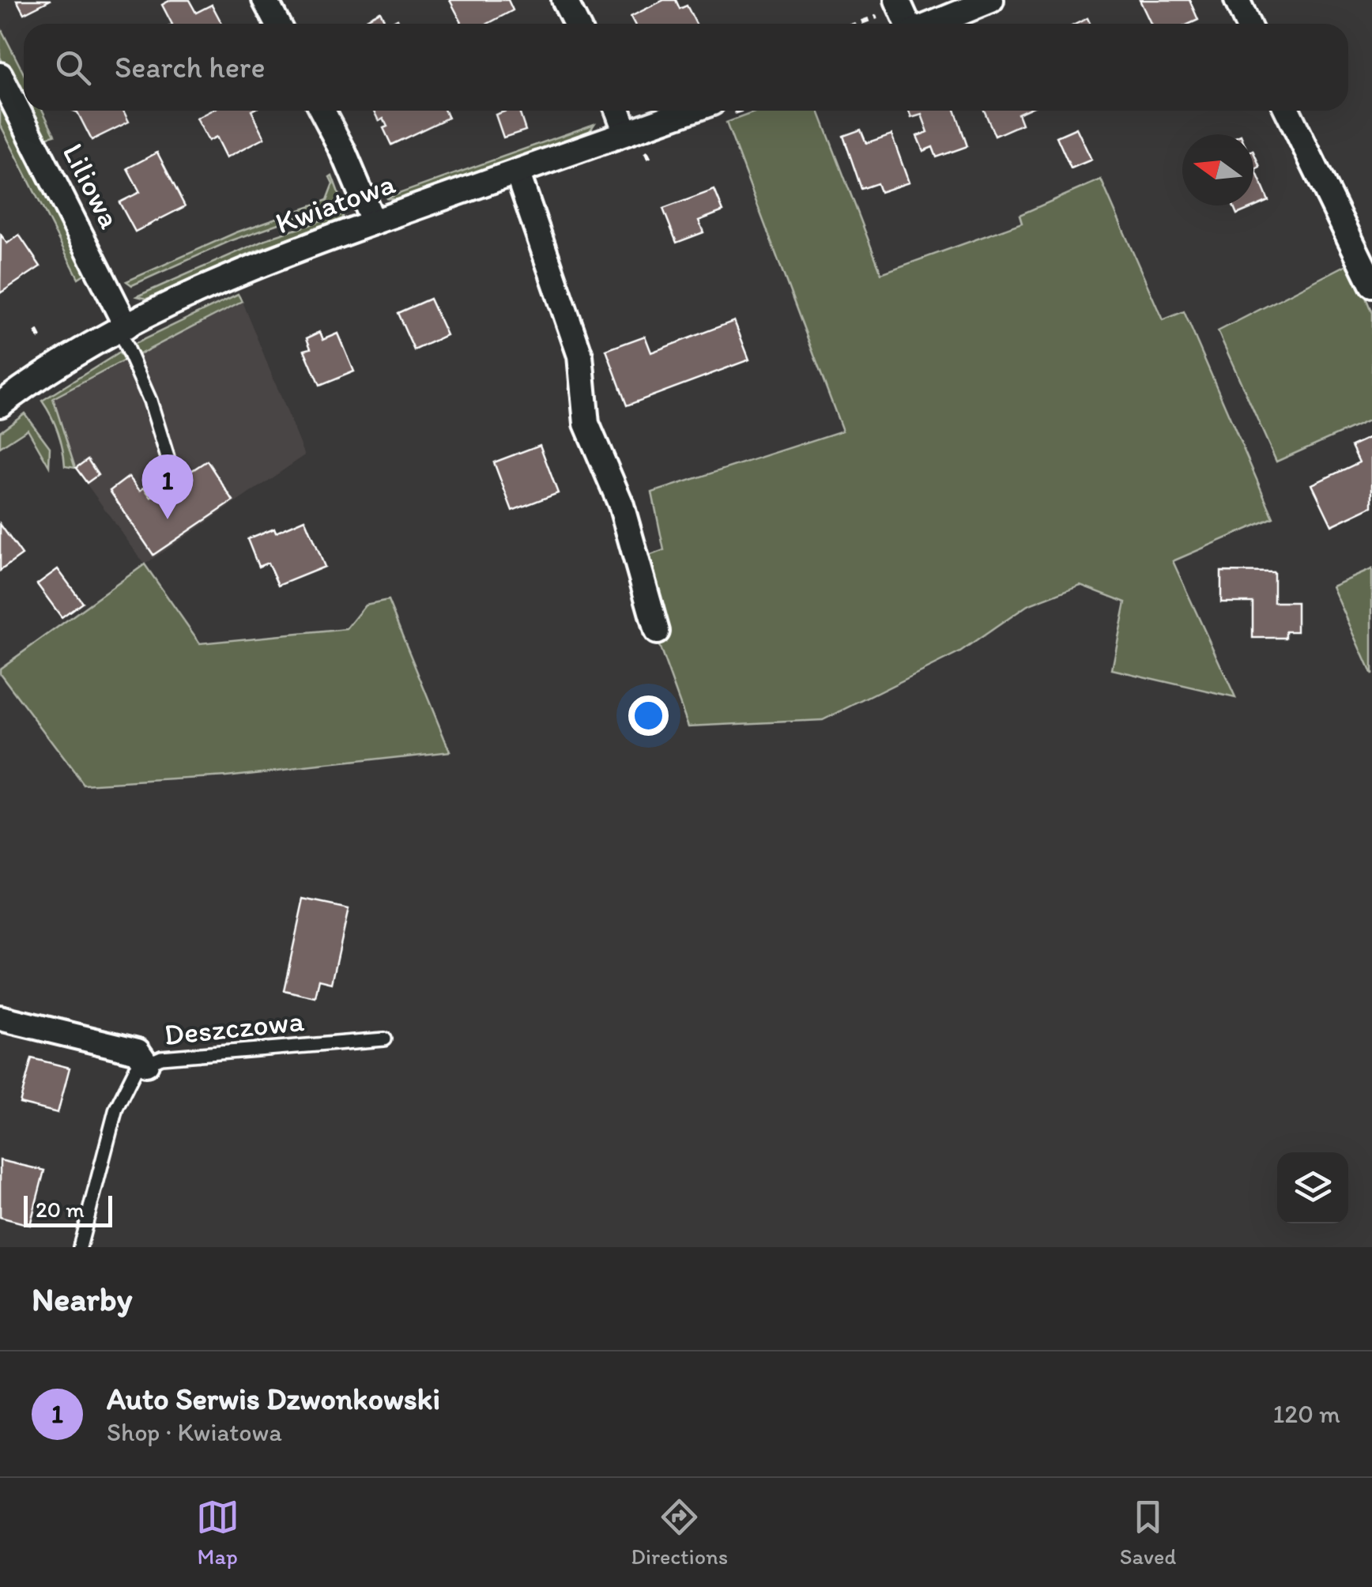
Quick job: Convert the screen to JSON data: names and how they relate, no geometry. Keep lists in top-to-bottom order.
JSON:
{
  "streets": {
    "street": ["Liliowa", "Kwiatowa"],
    "lane": ["Deszczowa"]
  },
  "crossings": [
    ["Liliowa", "Kwiatowa"]
  ],
  "scale_bar": "20 m",
  "north": "left",
  "page": {
    "search": "Search here",
    "pins": "1",
    "scale": "20 m",
    "heading": "Nearby",
    "list": [
      {
        "mark": "1",
        "name": "Auto Serwis Dzwonkowski",
        "note": "Shop · Kwiatowa",
        "value": "120 m"
      }
    ],
    "nav": ["Map", "Directions", "Saved"]
  }
}
